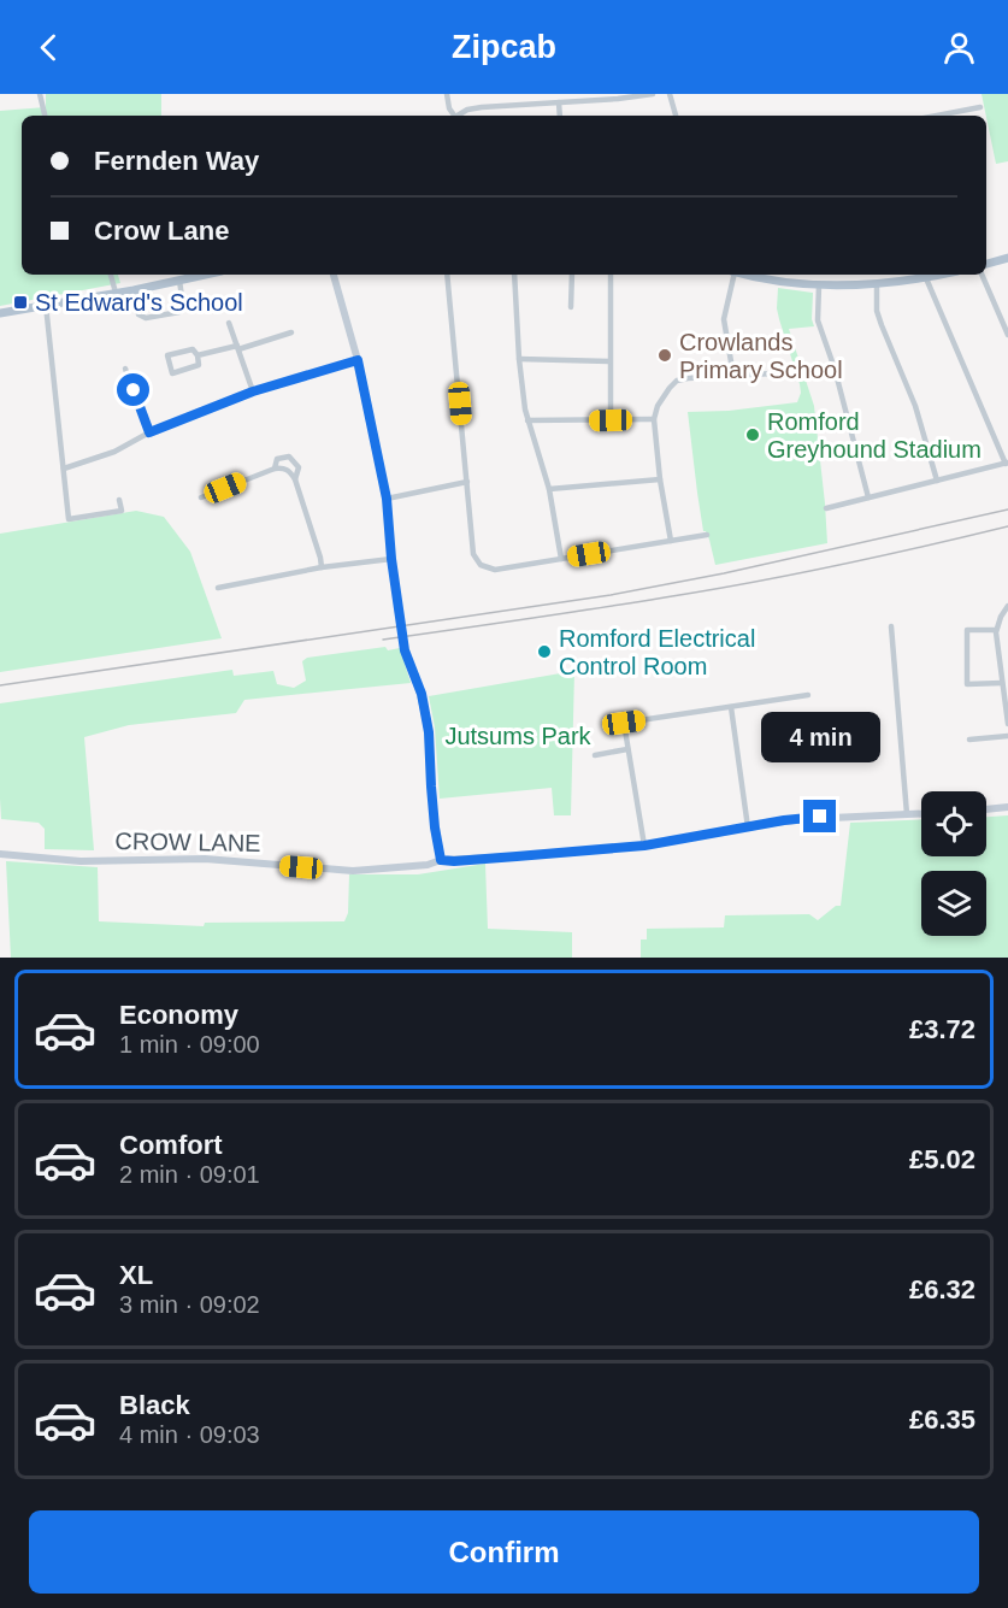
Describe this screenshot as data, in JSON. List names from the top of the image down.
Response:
{
  "streets": {
    "street": ["CROW LANE"]
  },
  "parks": ["Jutsums Park"],
  "places": {
    "transit": ["St Edward's School"],
    "other": ["Crowlands Primary School", "Romford Greyhound Stadium", "Romford Electrical Control Room"]
  },
  "page": {
    "header": "Zipcab",
    "banner": ["Fernden Way", "Crow Lane"],
    "bubble": "4 min",
    "list": [
      {
        "name": "Economy",
        "note": "1 min · 09:00",
        "value": "£3.72"
      },
      {
        "name": "Comfort",
        "note": "2 min · 09:01",
        "value": "£5.02"
      },
      {
        "name": "XL",
        "note": "3 min · 09:02",
        "value": "£6.32"
      },
      {
        "name": "Black",
        "note": "4 min · 09:03",
        "value": "£6.35"
      }
    ],
    "buttons": "Confirm"
  }
}
